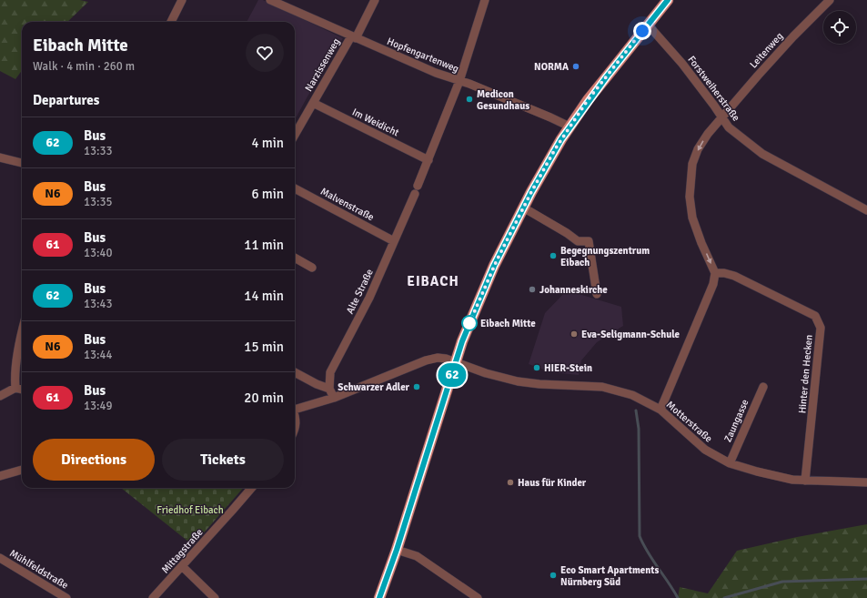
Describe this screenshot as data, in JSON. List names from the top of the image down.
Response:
{
  "streets": {
    "street": [
      "Leitenweg",
      "Hopfengartenweg",
      "Narzissenweg",
      "Forstweiherstraße",
      "Im Weidicht",
      "Malvenstraße",
      "Alte Straße",
      "Hinter den Hecken",
      "Zaungasse",
      "Motterstraße",
      "Mittagstraße",
      "Mühlfeldstraße"
    ]
  },
  "crossings": [
    ["Leitenweg", "Forstweiherstraße"],
    ["Leitenweg", "Hinter den Hecken"],
    ["Hopfengartenweg", "Narzissenweg"],
    ["Narzissenweg", "Im Weidicht"],
    ["Malvenstraße", "Alte Straße"],
    ["Hinter den Hecken", "Motterstraße"],
    ["Zaungasse", "Motterstraße"]
  ],
  "one_way": ["Leitenweg"],
  "districts": ["EIBACH"],
  "parks": ["Friedhof Eibach"],
  "places": [
    "NORMA",
    "Medicon Gesundhaus",
    "Begegnungszentrum Eibach",
    "Johanneskirche",
    "Eibach Mitte",
    "Eva-Seligmann-Schule",
    "HIER-Stein",
    "Schwarzer Adler",
    "Haus für Kinder",
    "Eco Smart Apartments Nürnberg Süd"
  ],
  "lines": ["bus line 62"],
  "page": {
    "on_map": "62",
    "heading": [
      ["Eibach Mitte", "Walk · 4 min · 260 m"],
      "Departures"
    ],
    "list": [
      {
        "mark": "62",
        "name": "Bus",
        "note": "13:33",
        "value": "4 min"
      },
      {
        "mark": "N6",
        "name": "Bus",
        "note": "13:35",
        "value": "6 min"
      },
      {
        "mark": "61",
        "name": "Bus",
        "note": "13:40",
        "value": "11 min"
      },
      {
        "mark": "62",
        "name": "Bus",
        "note": "13:43",
        "value": "14 min"
      },
      {
        "mark": "N6",
        "name": "Bus",
        "note": "13:44",
        "value": "15 min"
      },
      {
        "mark": "61",
        "name": "Bus",
        "note": "13:49",
        "value": "20 min"
      }
    ],
    "buttons": ["Directions", "Tickets"]
  }
}
